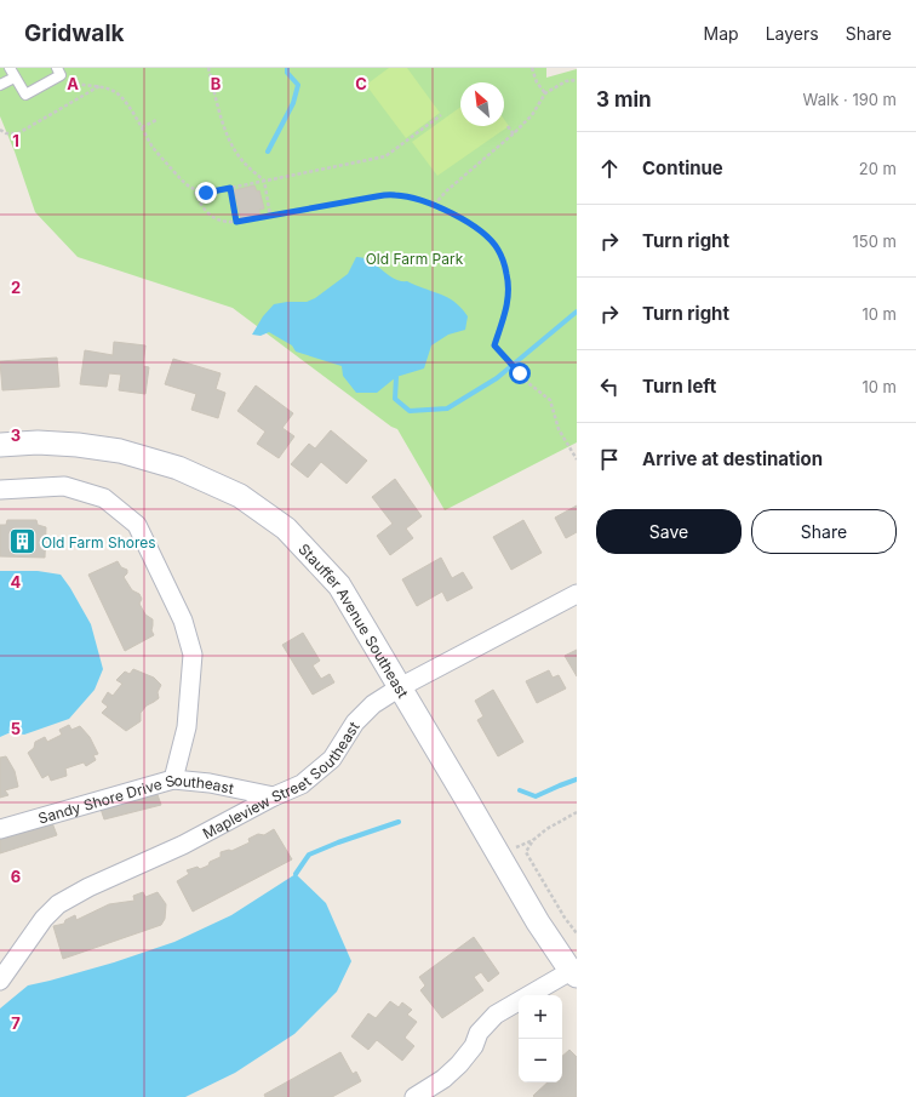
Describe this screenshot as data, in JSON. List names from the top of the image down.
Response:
{
  "streets": {
    "street": ["Stauffer Avenue Southeast", "Mapleview Street Southeast", "Sandy Shore Drive Southeast"]
  },
  "crossings": [
    ["Stauffer Avenue Southeast", "Mapleview Street Southeast"],
    ["Mapleview Street Southeast", "Sandy Shore Drive Southeast"]
  ],
  "parks": ["Old Farm Park"],
  "places": {
    "building": ["Old Farm Shores"]
  },
  "north": "top left",
  "page": {
    "header": "Gridwalk",
    "nav": ["Map", "Layers", "Share"],
    "heading": ["3 min", "Walk · 190 m"],
    "list": [
      ["Continue", "20 m"],
      ["Turn right", "150 m"],
      ["Turn right", "10 m"],
      ["Turn left", "10 m"],
      "Arrive at destination"
    ],
    "buttons": ["Save", "Share"],
    "map_buttons": ["+", "−"]
  },
  "grid": {
    "columns": ["A", "B", "C"],
    "rows": [
      "1",
      "2",
      "3",
      "4",
      "5",
      "6",
      "7"
    ]
  }
}
